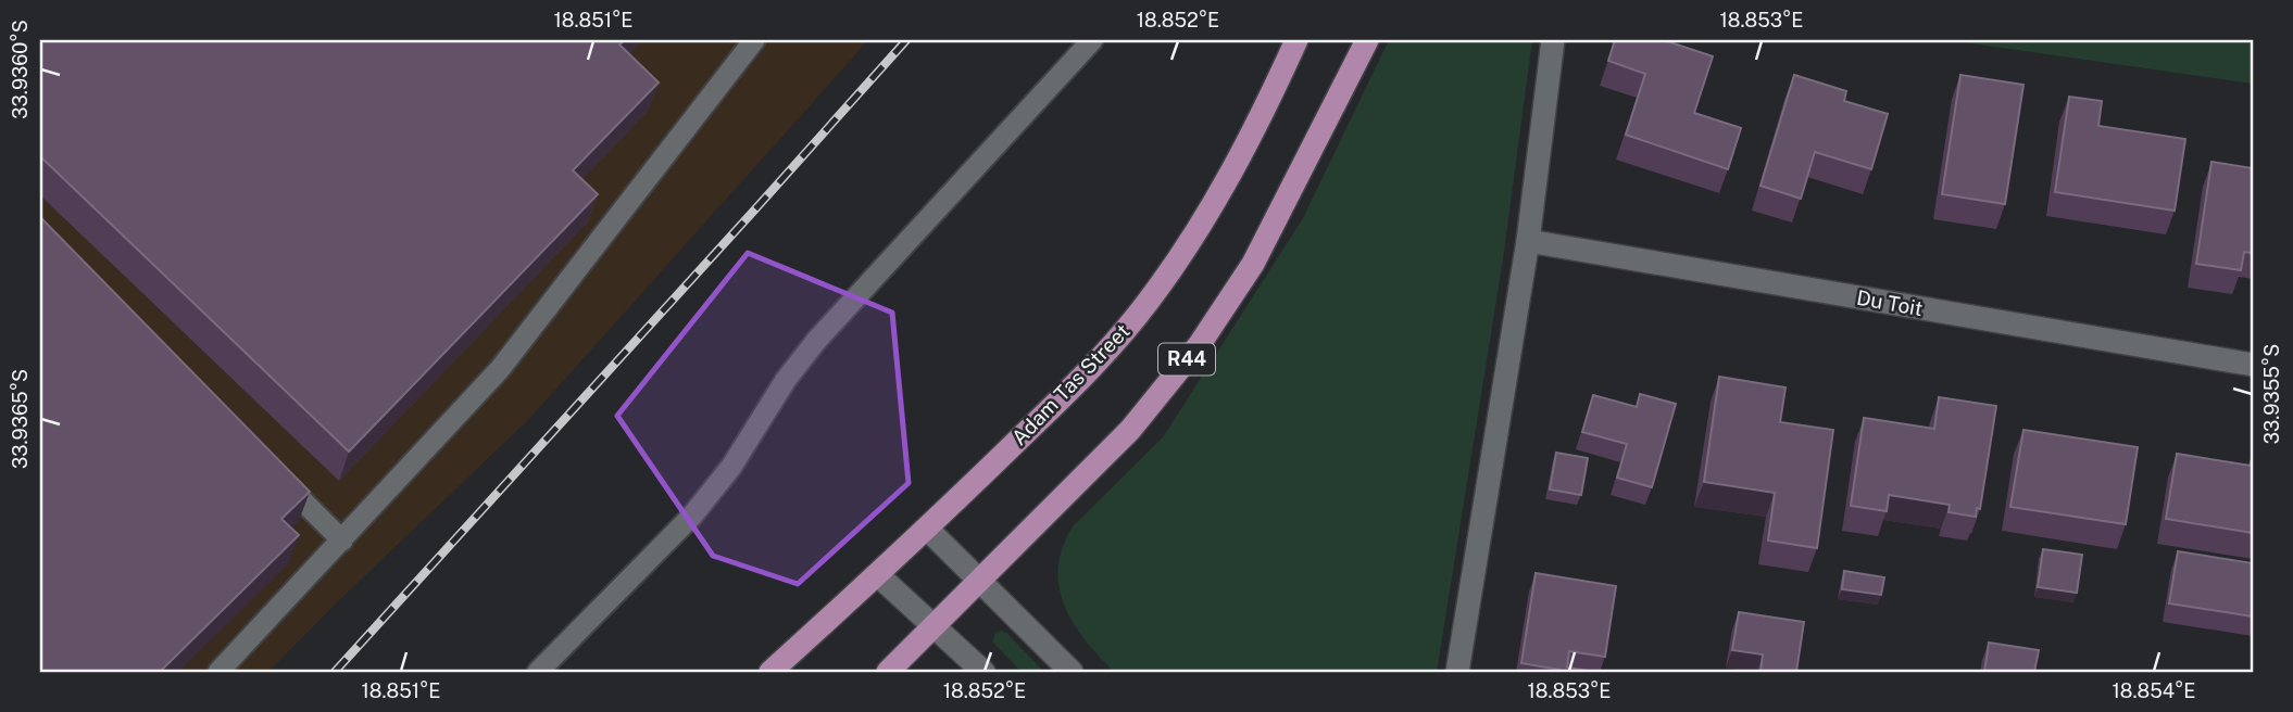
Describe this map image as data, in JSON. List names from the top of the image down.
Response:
{
  "streets": {
    "main road": ["R44", "Adam Tas Street"],
    "street": ["Du Toit"]
  },
  "coordinates": [
    "18.851°E",
    "18.852°E",
    "18.853°E",
    "33.9360°S",
    "33.9355°S",
    "33.9365°S",
    "18.854°E"
  ]
}
